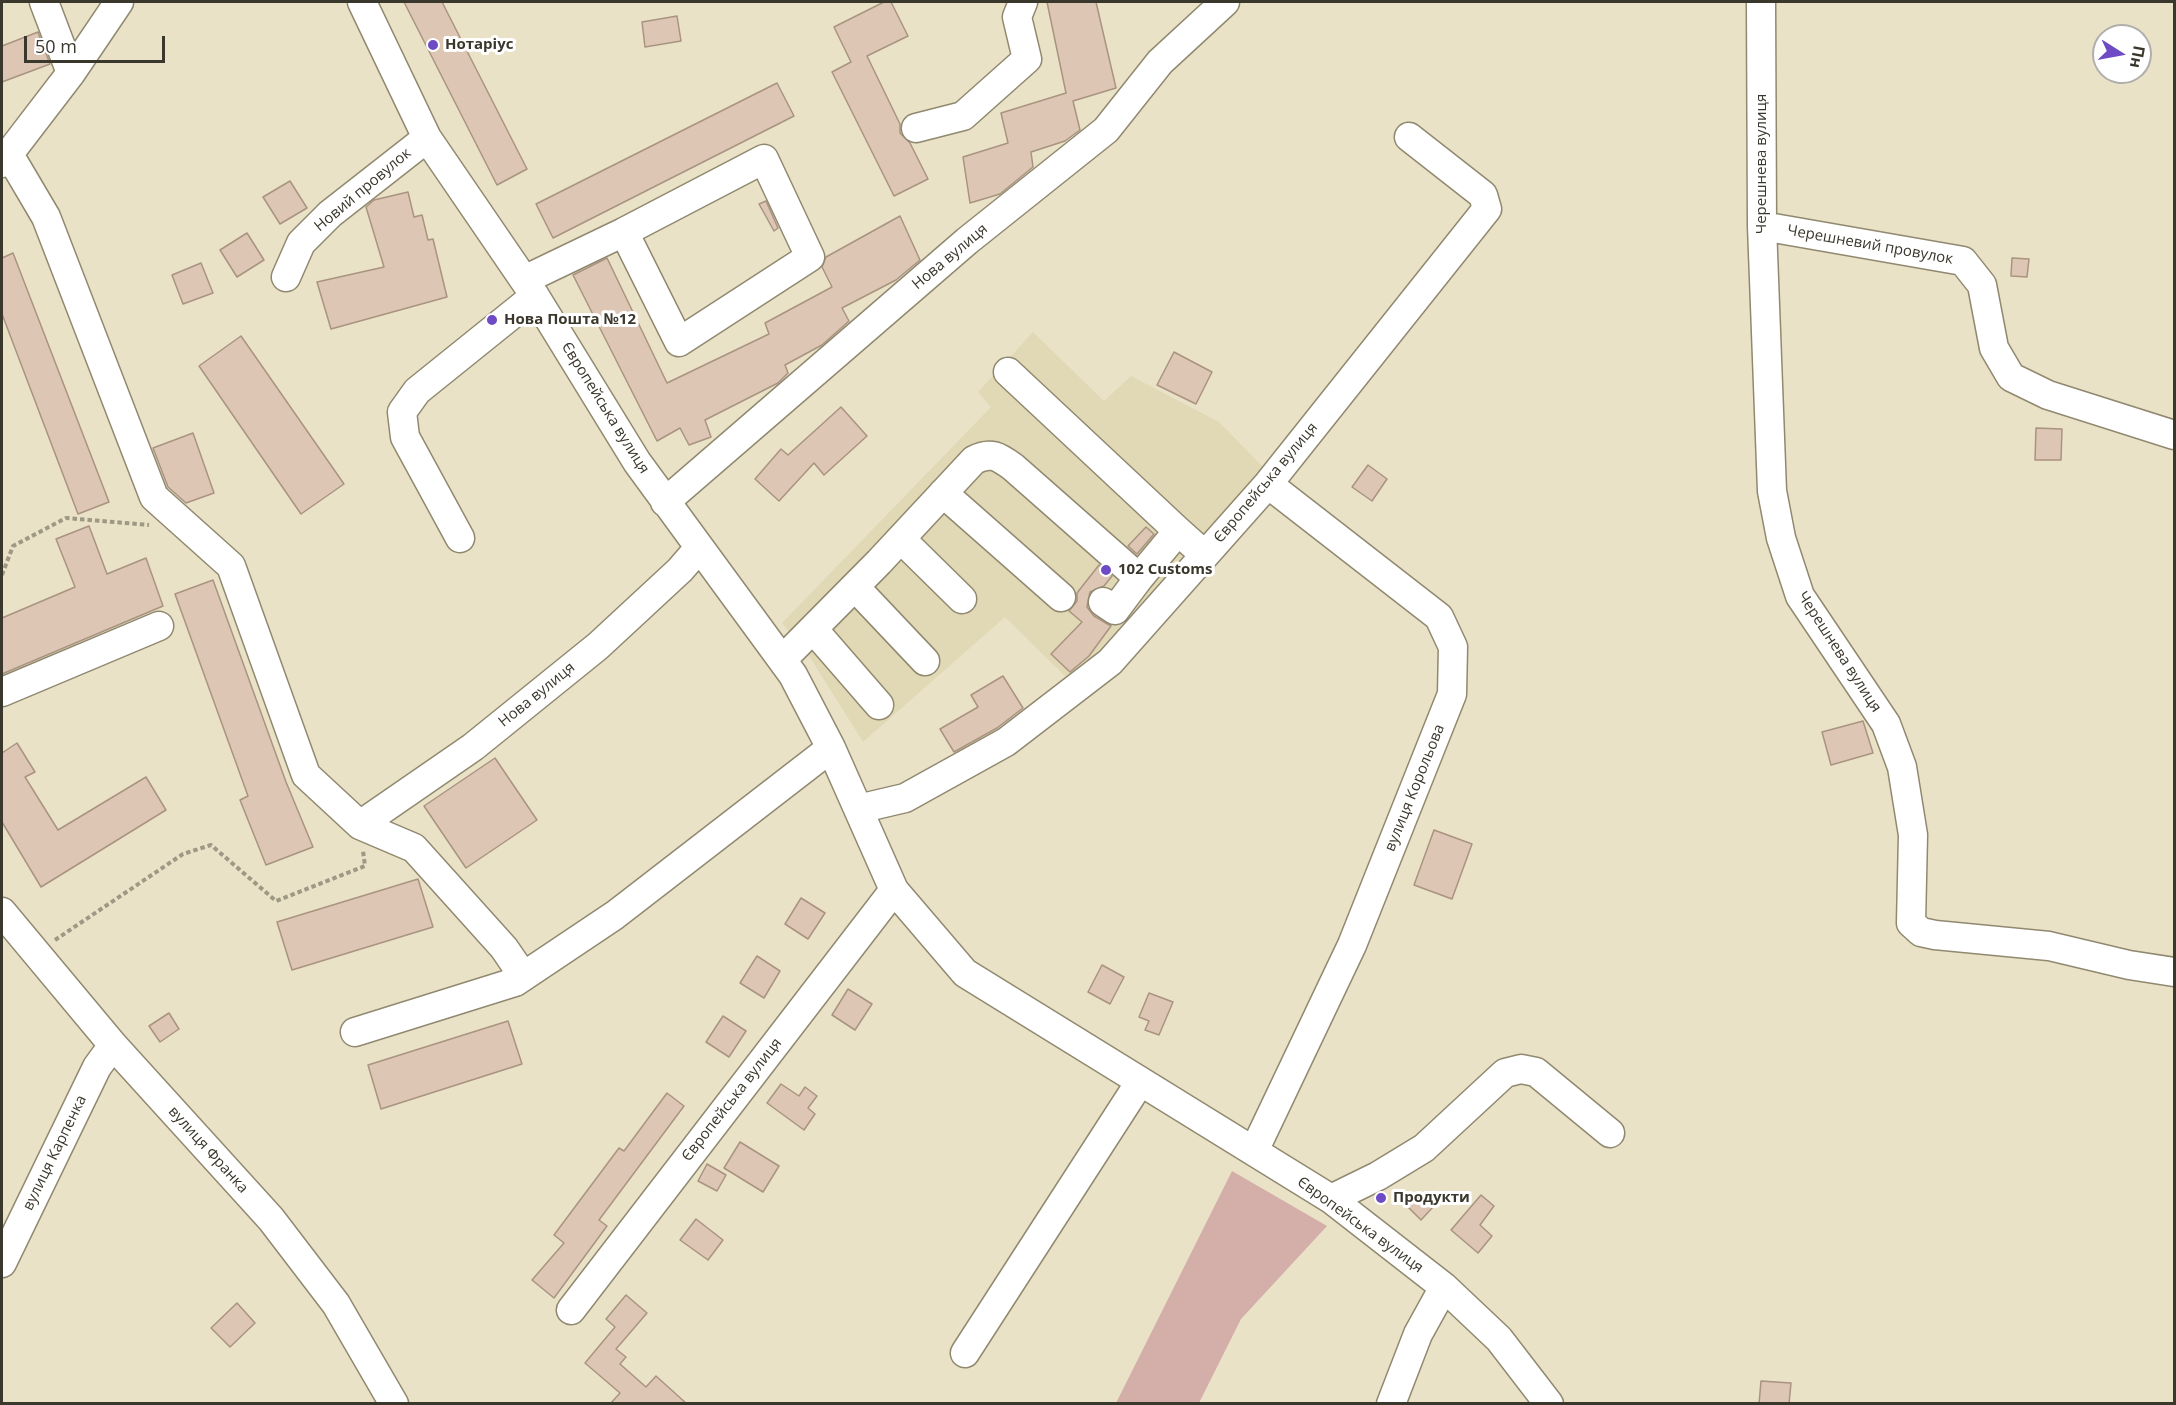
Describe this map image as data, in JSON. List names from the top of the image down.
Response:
{
  "streets": {
    "street": [
      "Черешнева вулиця",
      "Новий провулок",
      "Черешневий провулок",
      "Нова вулиця",
      "Європейська вулиця",
      "вулиця Корольова",
      "вулиця Франка",
      "вулиця Карпенка"
    ]
  },
  "crossings": [
    ["Черешнева вулиця", "Черешневий провулок"],
    ["Новий провулок", "Європейська вулиця"],
    ["Нова вулиця", "Європейська вулиця"],
    ["Європейська вулиця", "вулиця Корольова"],
    ["вулиця Франка", "вулиця Карпенка"]
  ],
  "places": [
    "Нотаріус",
    "Нова Пошта №12",
    "102 Customs",
    "Продукти"
  ],
  "scale_bar": "50 m",
  "north": "right"
}
